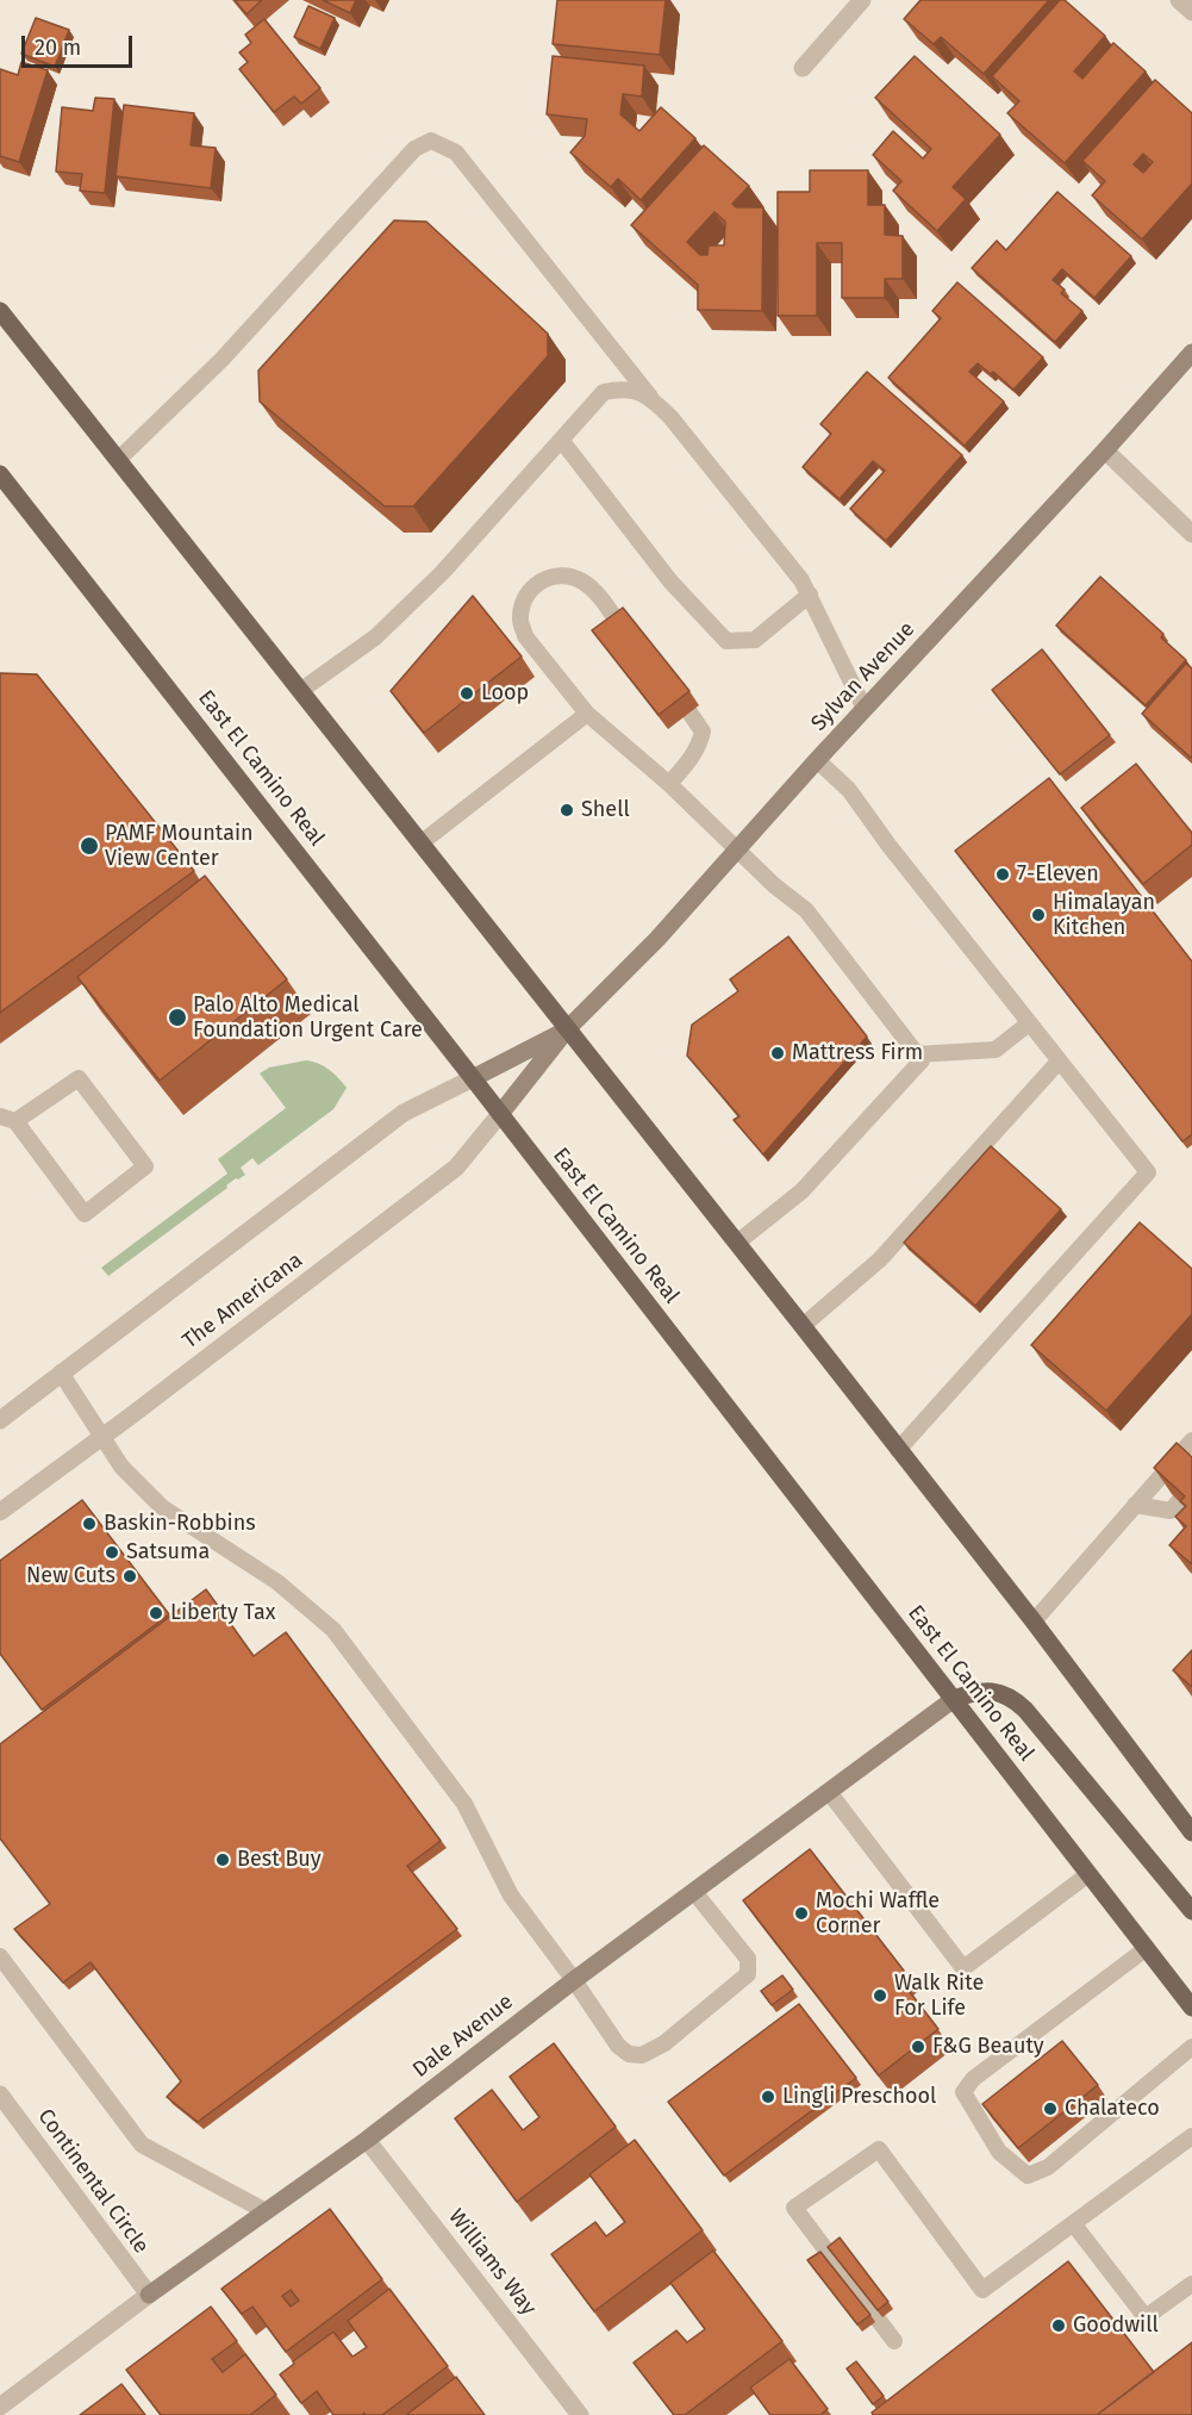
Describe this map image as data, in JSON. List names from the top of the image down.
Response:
{
  "streets": {
    "main road": ["East El Camino Real"],
    "street": [
      "Sylvan Avenue",
      "The Americana",
      "Dale Avenue",
      "Continental Circle",
      "Williams Way"
    ]
  },
  "crossings": [
    ["Sylvan Avenue", "East El Camino Real"],
    ["Sylvan Avenue", "The Americana"],
    ["East El Camino Real", "The Americana"],
    ["East El Camino Real", "Dale Avenue"],
    ["Dale Avenue", "Continental Circle"],
    ["Dale Avenue", "Williams Way"]
  ],
  "places": [
    "Loop",
    "Shell",
    "PAMF Mountain View Center",
    "7-Eleven",
    "Himalayan Kitchen",
    "Palo Alto Medical Foundation Urgent Care",
    "Mattress Firm",
    "Baskin-Robbins",
    "Satsuma",
    "New Cuts",
    "Liberty Tax",
    "Best Buy",
    "Mochi Waffle Corner",
    "Walk Rite For Life",
    "F&G Beauty",
    "Lingli Preschool",
    "Chalateco",
    "Goodwill"
  ],
  "scale_bar": "20 m"
}
